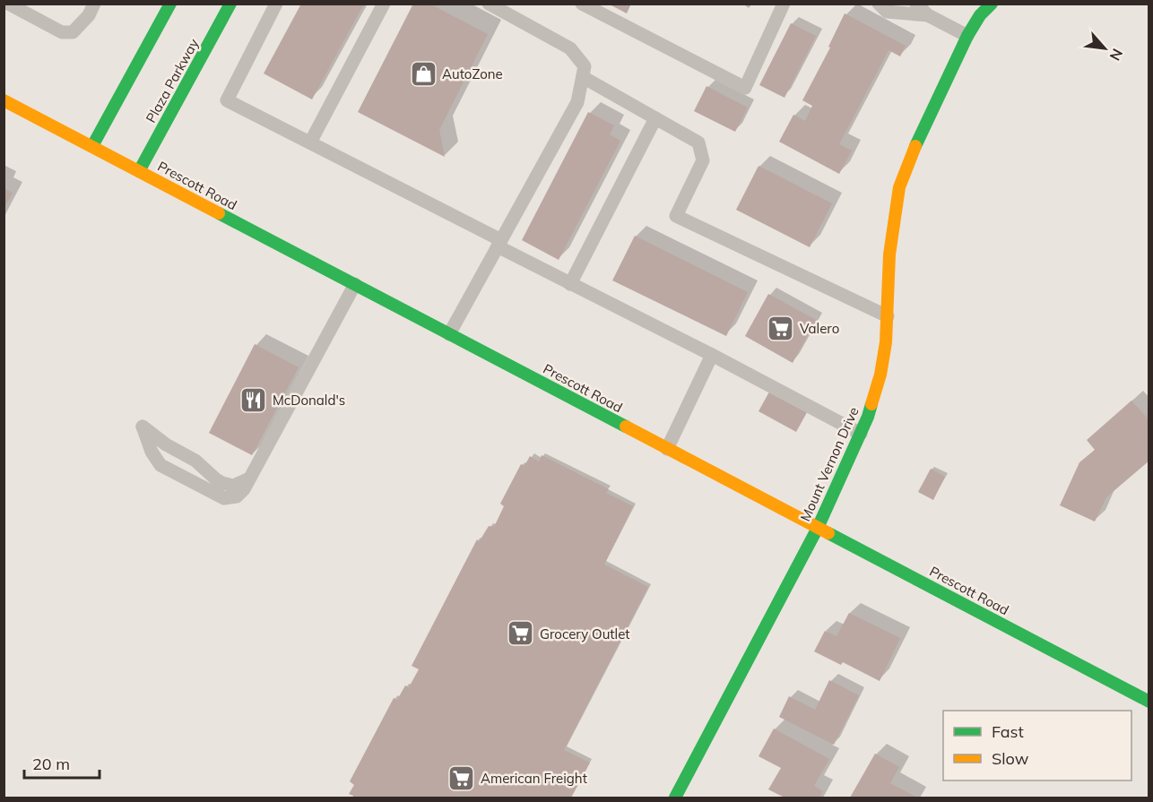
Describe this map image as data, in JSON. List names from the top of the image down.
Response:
{
  "streets": {
    "main road": ["Plaza Parkway", "Prescott Road", "Mount Vernon Drive"]
  },
  "crossings": [
    ["Plaza Parkway", "Prescott Road"],
    ["Prescott Road", "Mount Vernon Drive"]
  ],
  "places": {
    "shop": ["AutoZone"],
    "supermarket": ["Valero", "Grocery Outlet", "American Freight"],
    "restaurant": ["McDonald's"]
  },
  "legend": ["Fast", "Slow"],
  "scale_bar": "20 m",
  "north": "bottom right"
}
